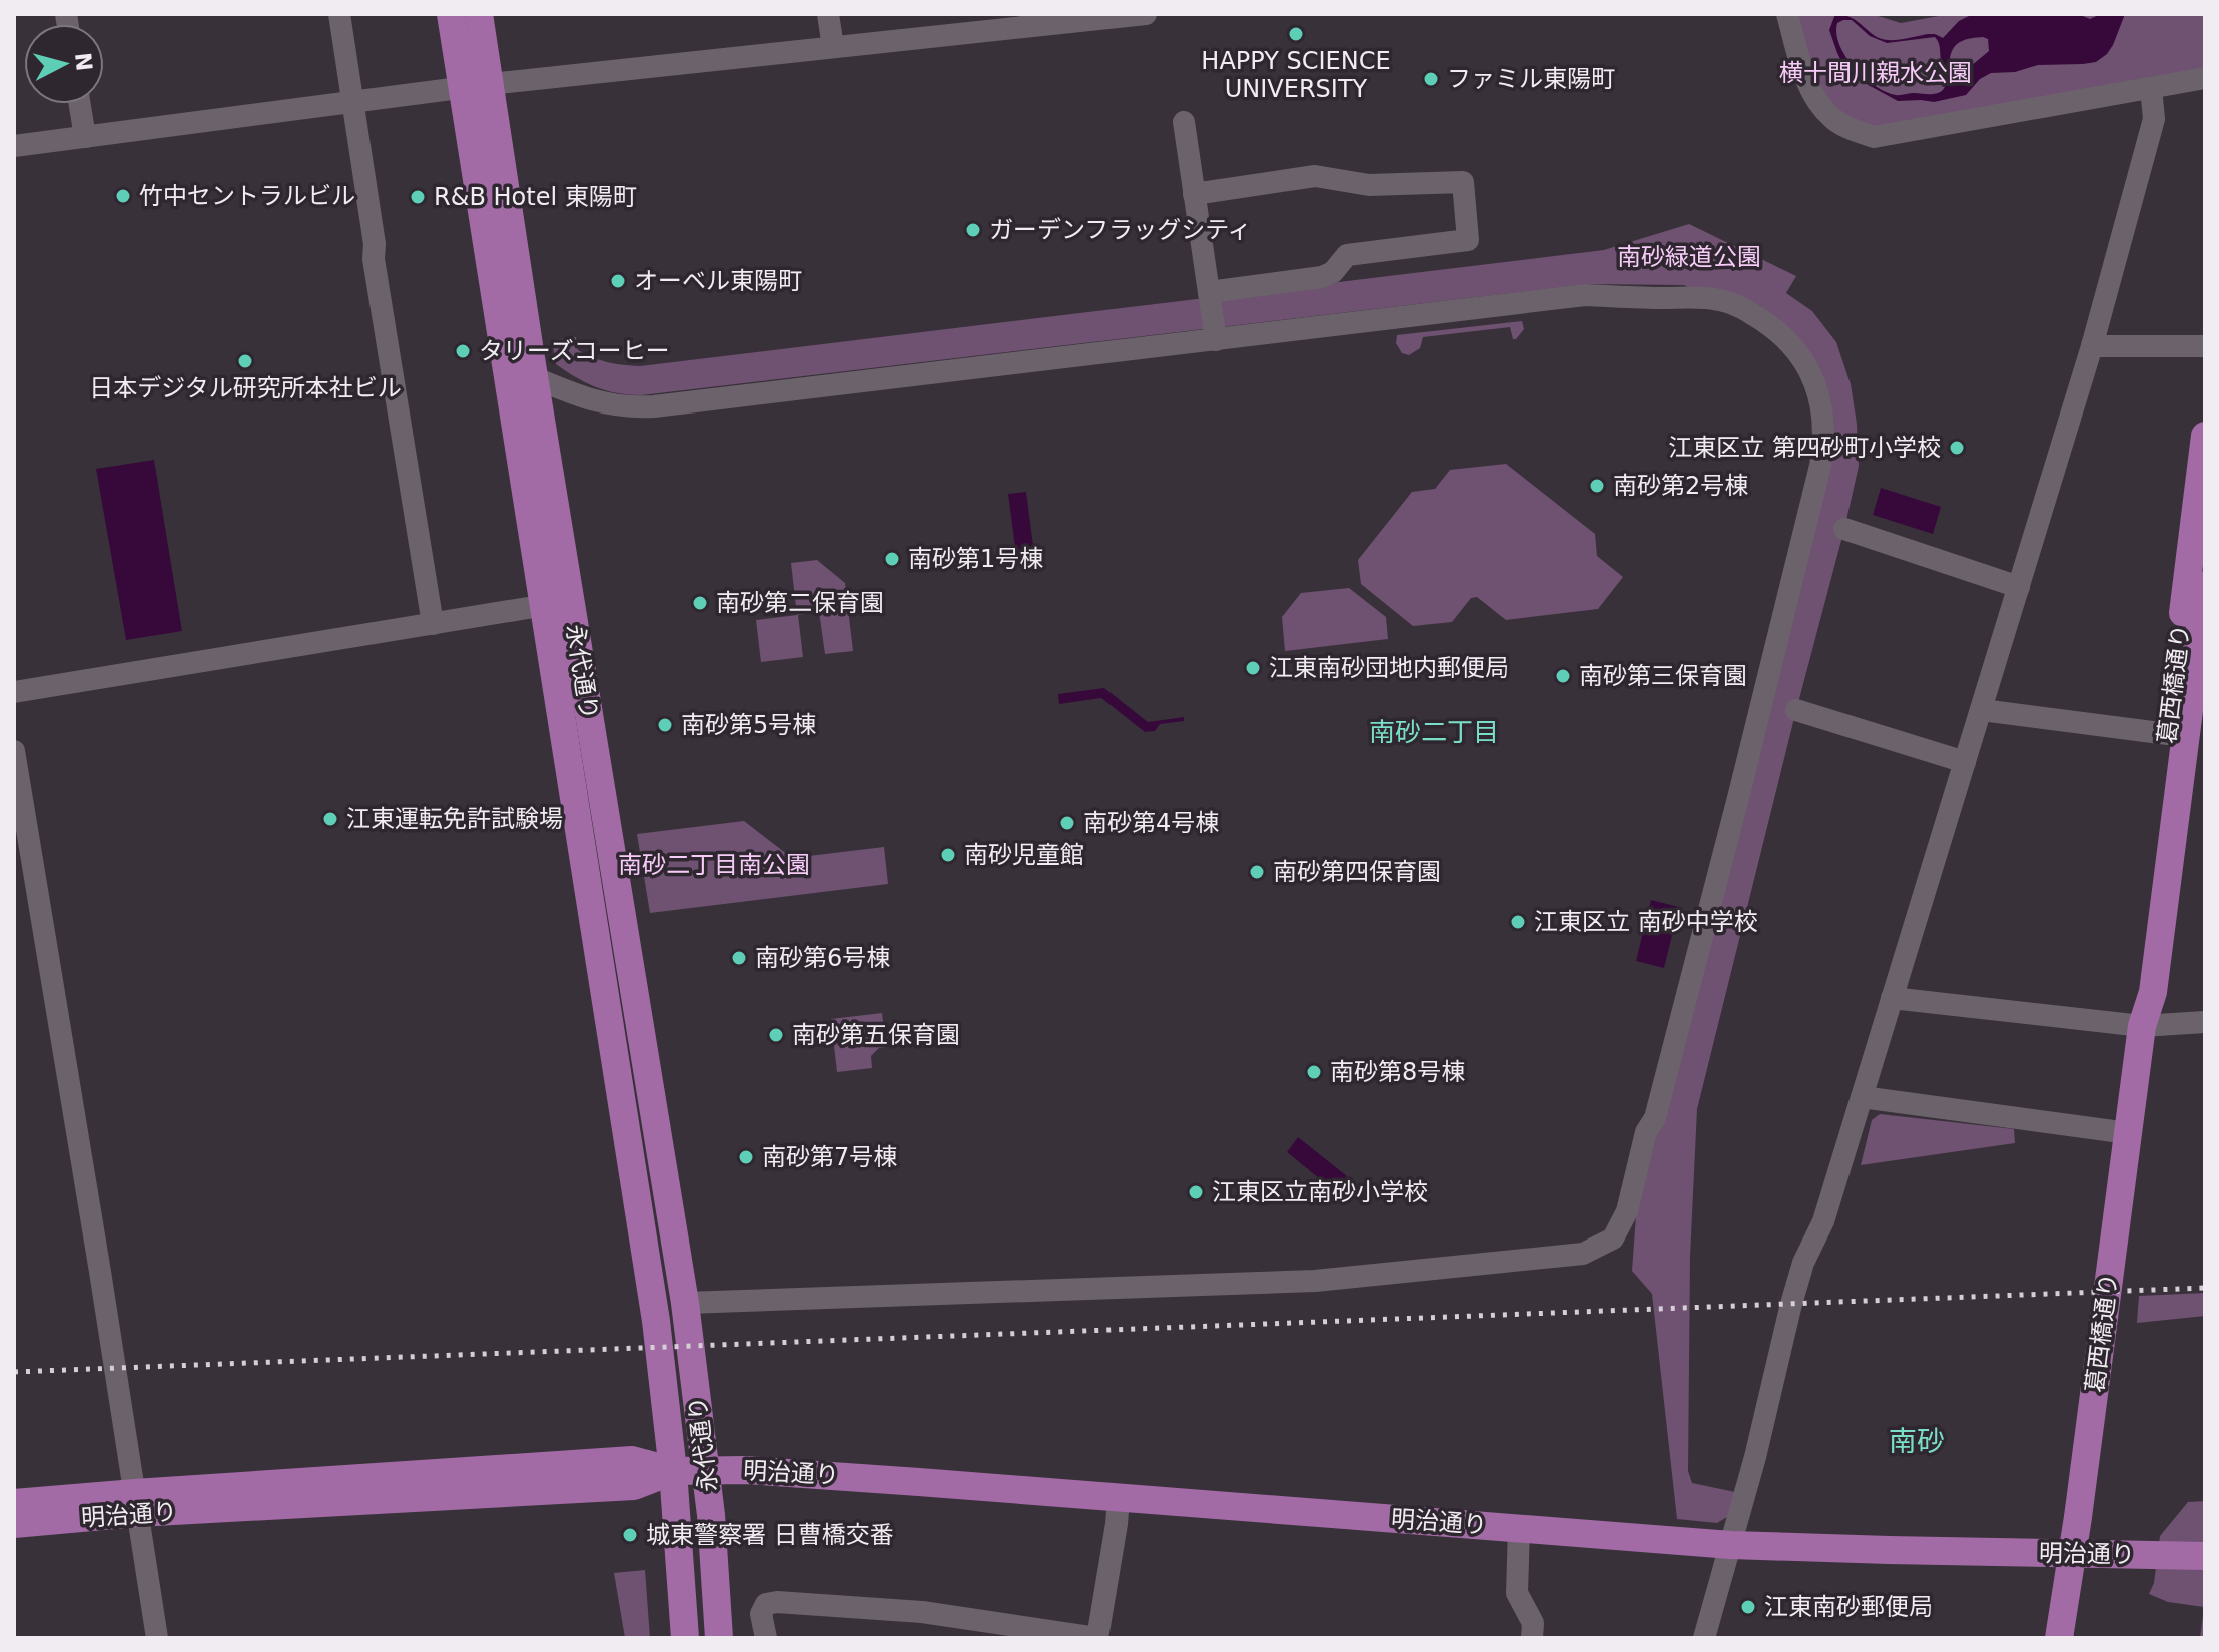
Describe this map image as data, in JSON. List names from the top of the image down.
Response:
{
  "streets": {
    "main road": ["永代通り", "葛西橋通り", "明治通り"]
  },
  "crossings": [
    ["永代通り", "明治通り"],
    ["葛西橋通り", "明治通り"]
  ],
  "districts": ["南砂二丁目", "南砂"],
  "parks": ["横十間川親水公園", "南砂緑道公園", "南砂二丁目南公園"],
  "places": [
    "HAPPY SCIENCE UNIVERSITY",
    "ファミル東陽町",
    "竹中セントラルビル",
    "R&B Hotel 東陽町",
    "ガーデンフラッグシティ",
    "オーベル東陽町",
    "タリーズコーヒー",
    "日本デジタル研究所本社ビル",
    "江東区立 第四砂町小学校",
    "南砂第2号棟",
    "南砂第1号棟",
    "南砂第二保育園",
    "江東南砂団地内郵便局",
    "南砂第三保育園",
    "南砂第5号棟",
    "江東運転免許試験場",
    "南砂第4号棟",
    "南砂児童館",
    "南砂第四保育園",
    "江東区立 南砂中学校",
    "南砂第6号棟",
    "南砂第五保育園",
    "南砂第8号棟",
    "南砂第7号棟",
    "江東区立南砂小学校",
    "城東警察署 日曹橋交番",
    "江東南砂郵便局"
  ],
  "north": "right"
}
